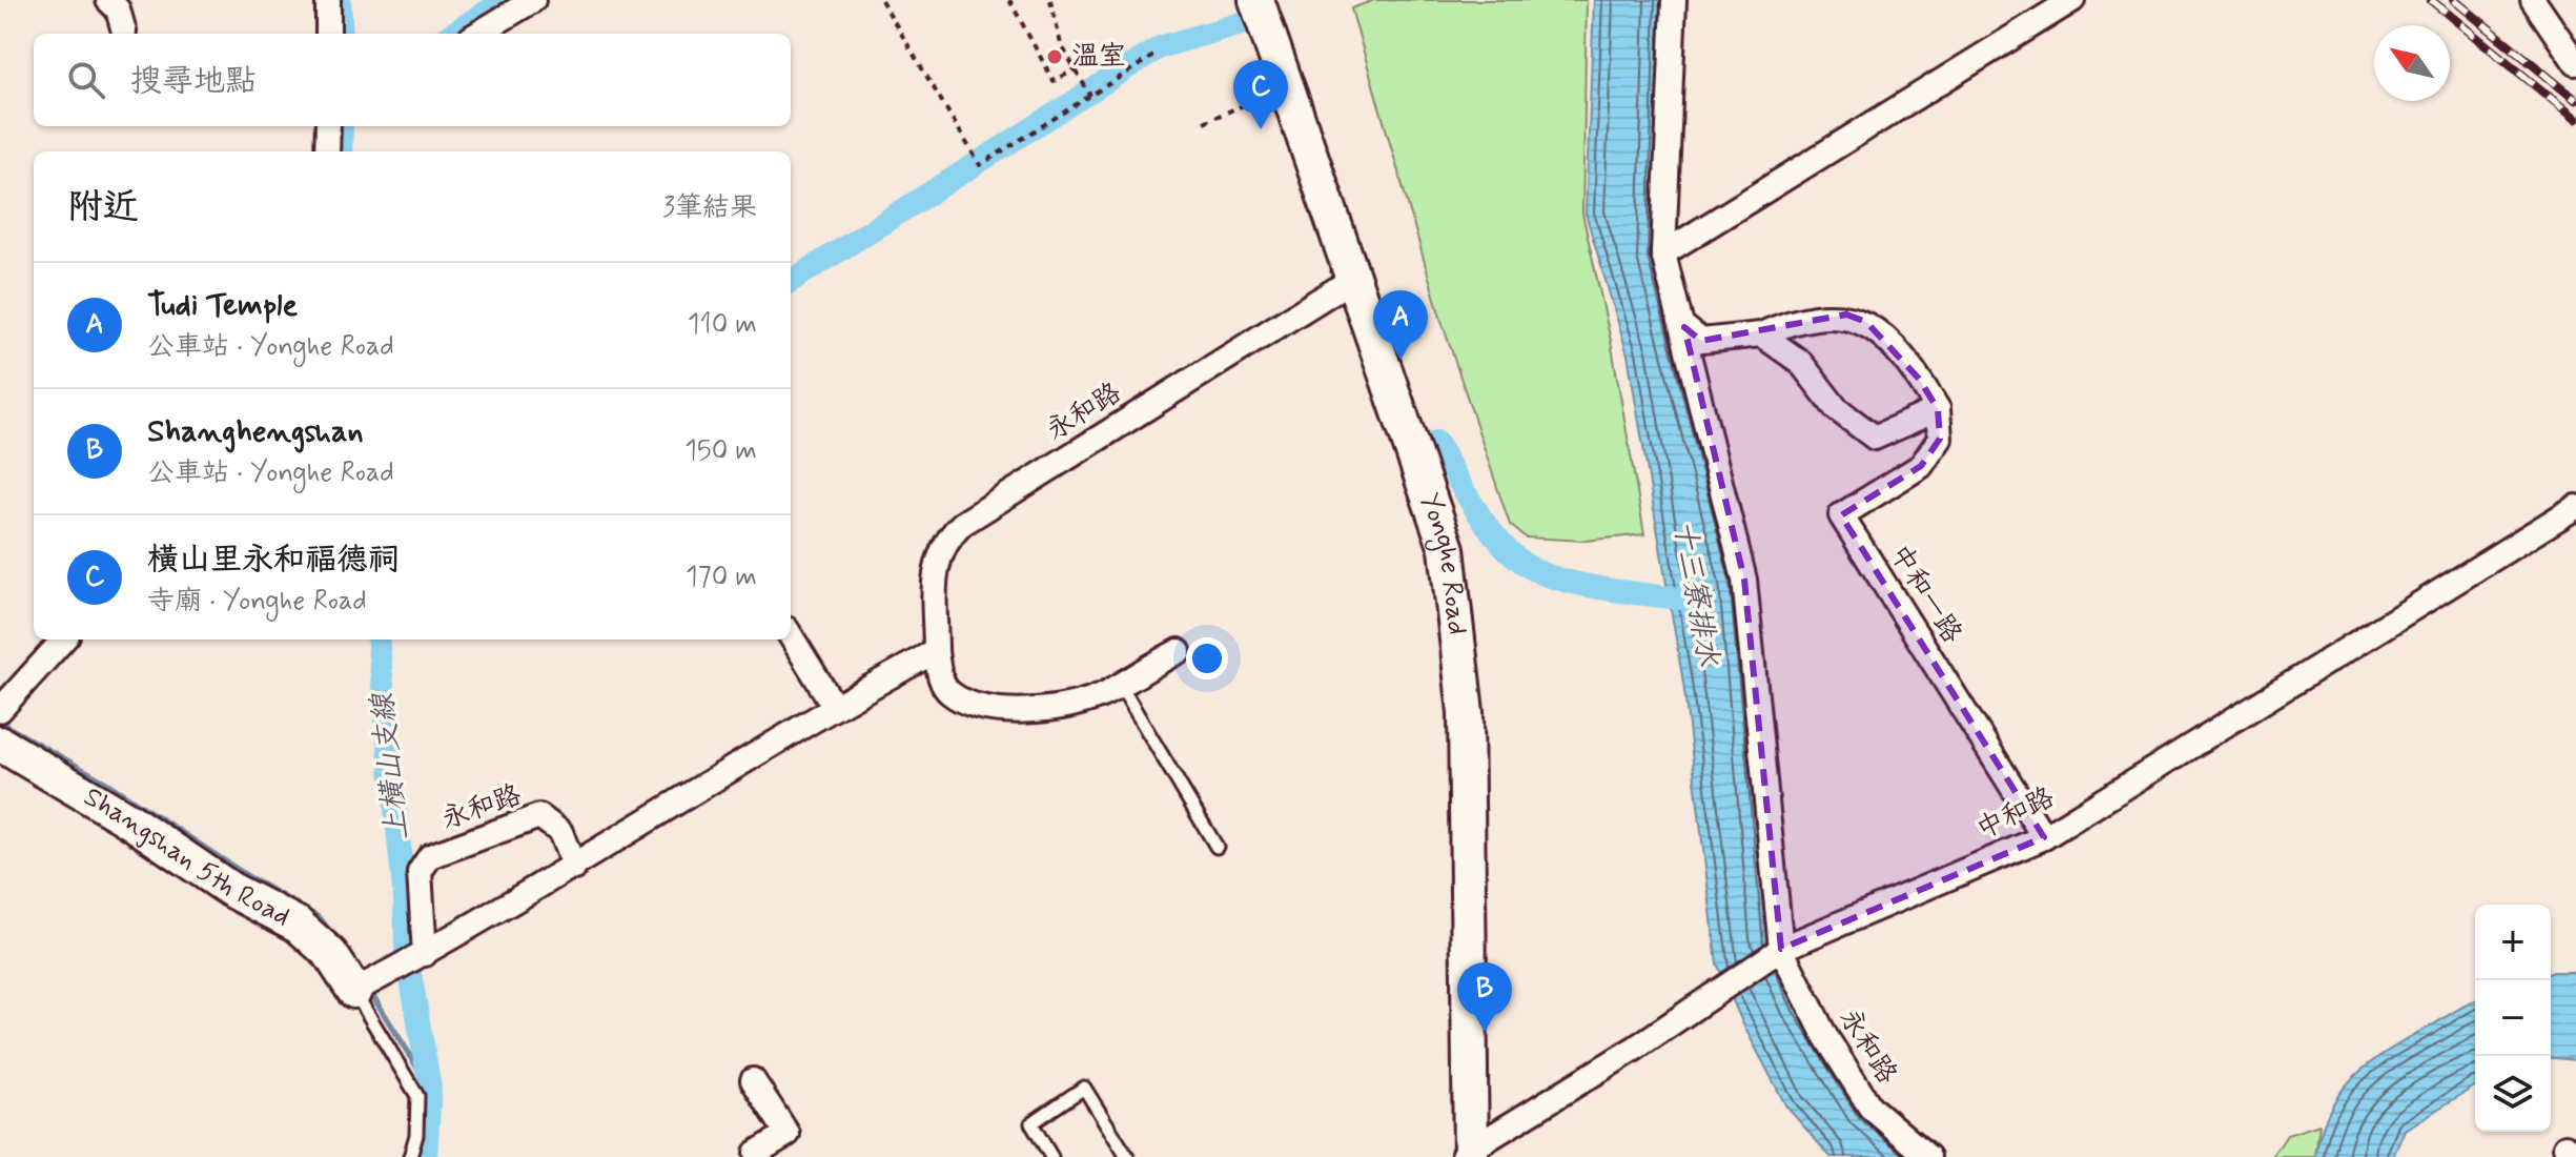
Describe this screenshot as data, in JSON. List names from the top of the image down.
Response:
{
  "streets": {
    "main road": ["Yonghe Road", "Shangshan 5th Road"],
    "street": ["永和路", "中和一路", "中和路"]
  },
  "crossings": [
    ["永和路", "Yonghe Road"],
    ["永和路", "中和路"],
    ["Yonghe Road", "中和路"],
    ["中和一路", "中和路"]
  ],
  "water": ["十三寮排水", "上橫山支線"],
  "places": ["溫室"],
  "north": "top left",
  "page": {
    "search": "搜尋地點",
    "pins": ["C", "A", "B"],
    "heading": ["附近", "3筆結果"],
    "list": [
      {
        "mark": "A",
        "name": "Tudi Temple",
        "note": "公車站 · Yonghe Road",
        "value": "110 m"
      },
      {
        "mark": "B",
        "name": "Shanghengshan",
        "note": "公車站 · Yonghe Road",
        "value": "150 m"
      },
      {
        "mark": "C",
        "name": "橫山里永和福德祠",
        "note": "寺廟 · Yonghe Road",
        "value": "170 m"
      }
    ],
    "map_buttons": ["+", "−"]
  }
}
